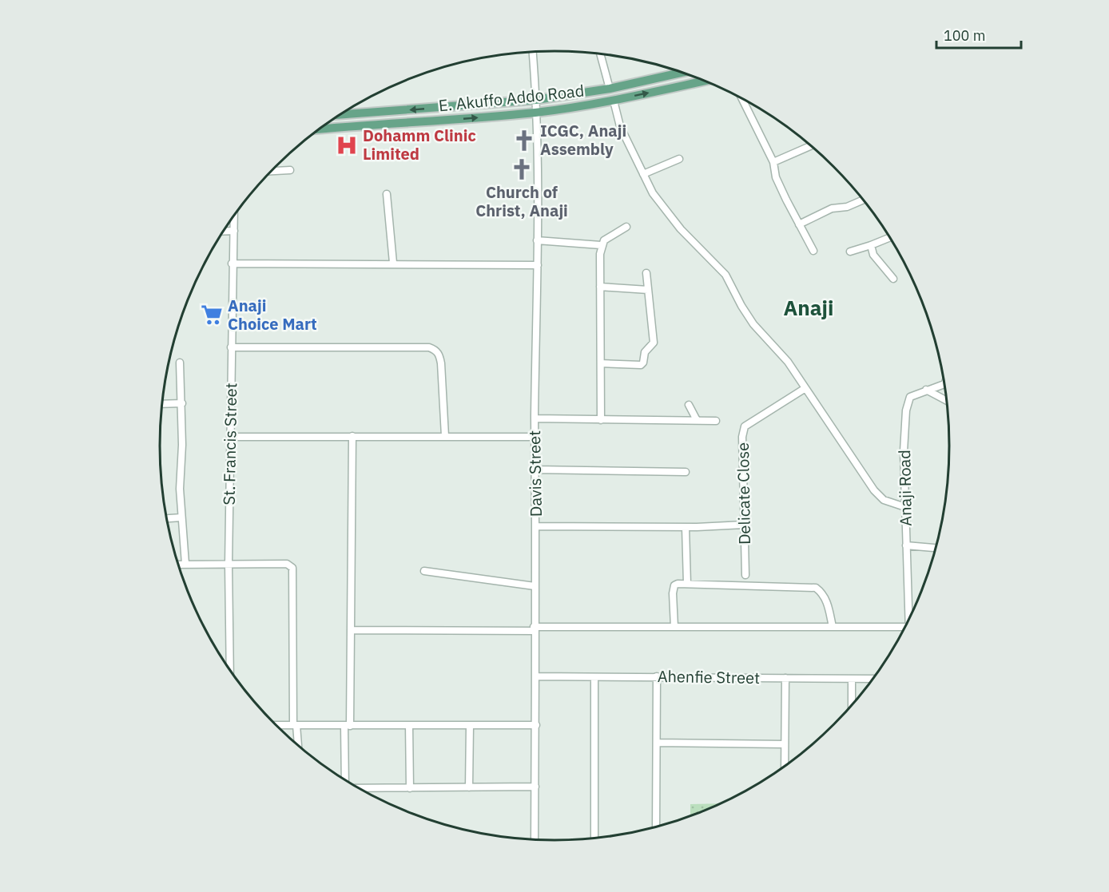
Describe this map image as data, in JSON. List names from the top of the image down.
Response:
{
  "streets": {
    "main road": ["E. Akuffo Addo Road"],
    "street": [
      "St. Francis Street",
      "Davis Street",
      "Anaji Road",
      "Delicate Close",
      "Ahenfie Street"
    ]
  },
  "crossings": [
    ["E. Akuffo Addo Road", "Davis Street"],
    ["Davis Street", "Ahenfie Street"]
  ],
  "districts": ["Anaji"],
  "places": {
    "church": ["ICGC, Anaji Assembly", "Church of Christ, Anaji"],
    "hospital": ["Dohamm Clinic Limited"],
    "supermarket": ["Anaji Choice Mart"]
  },
  "scale_bar": "100 m"
}
